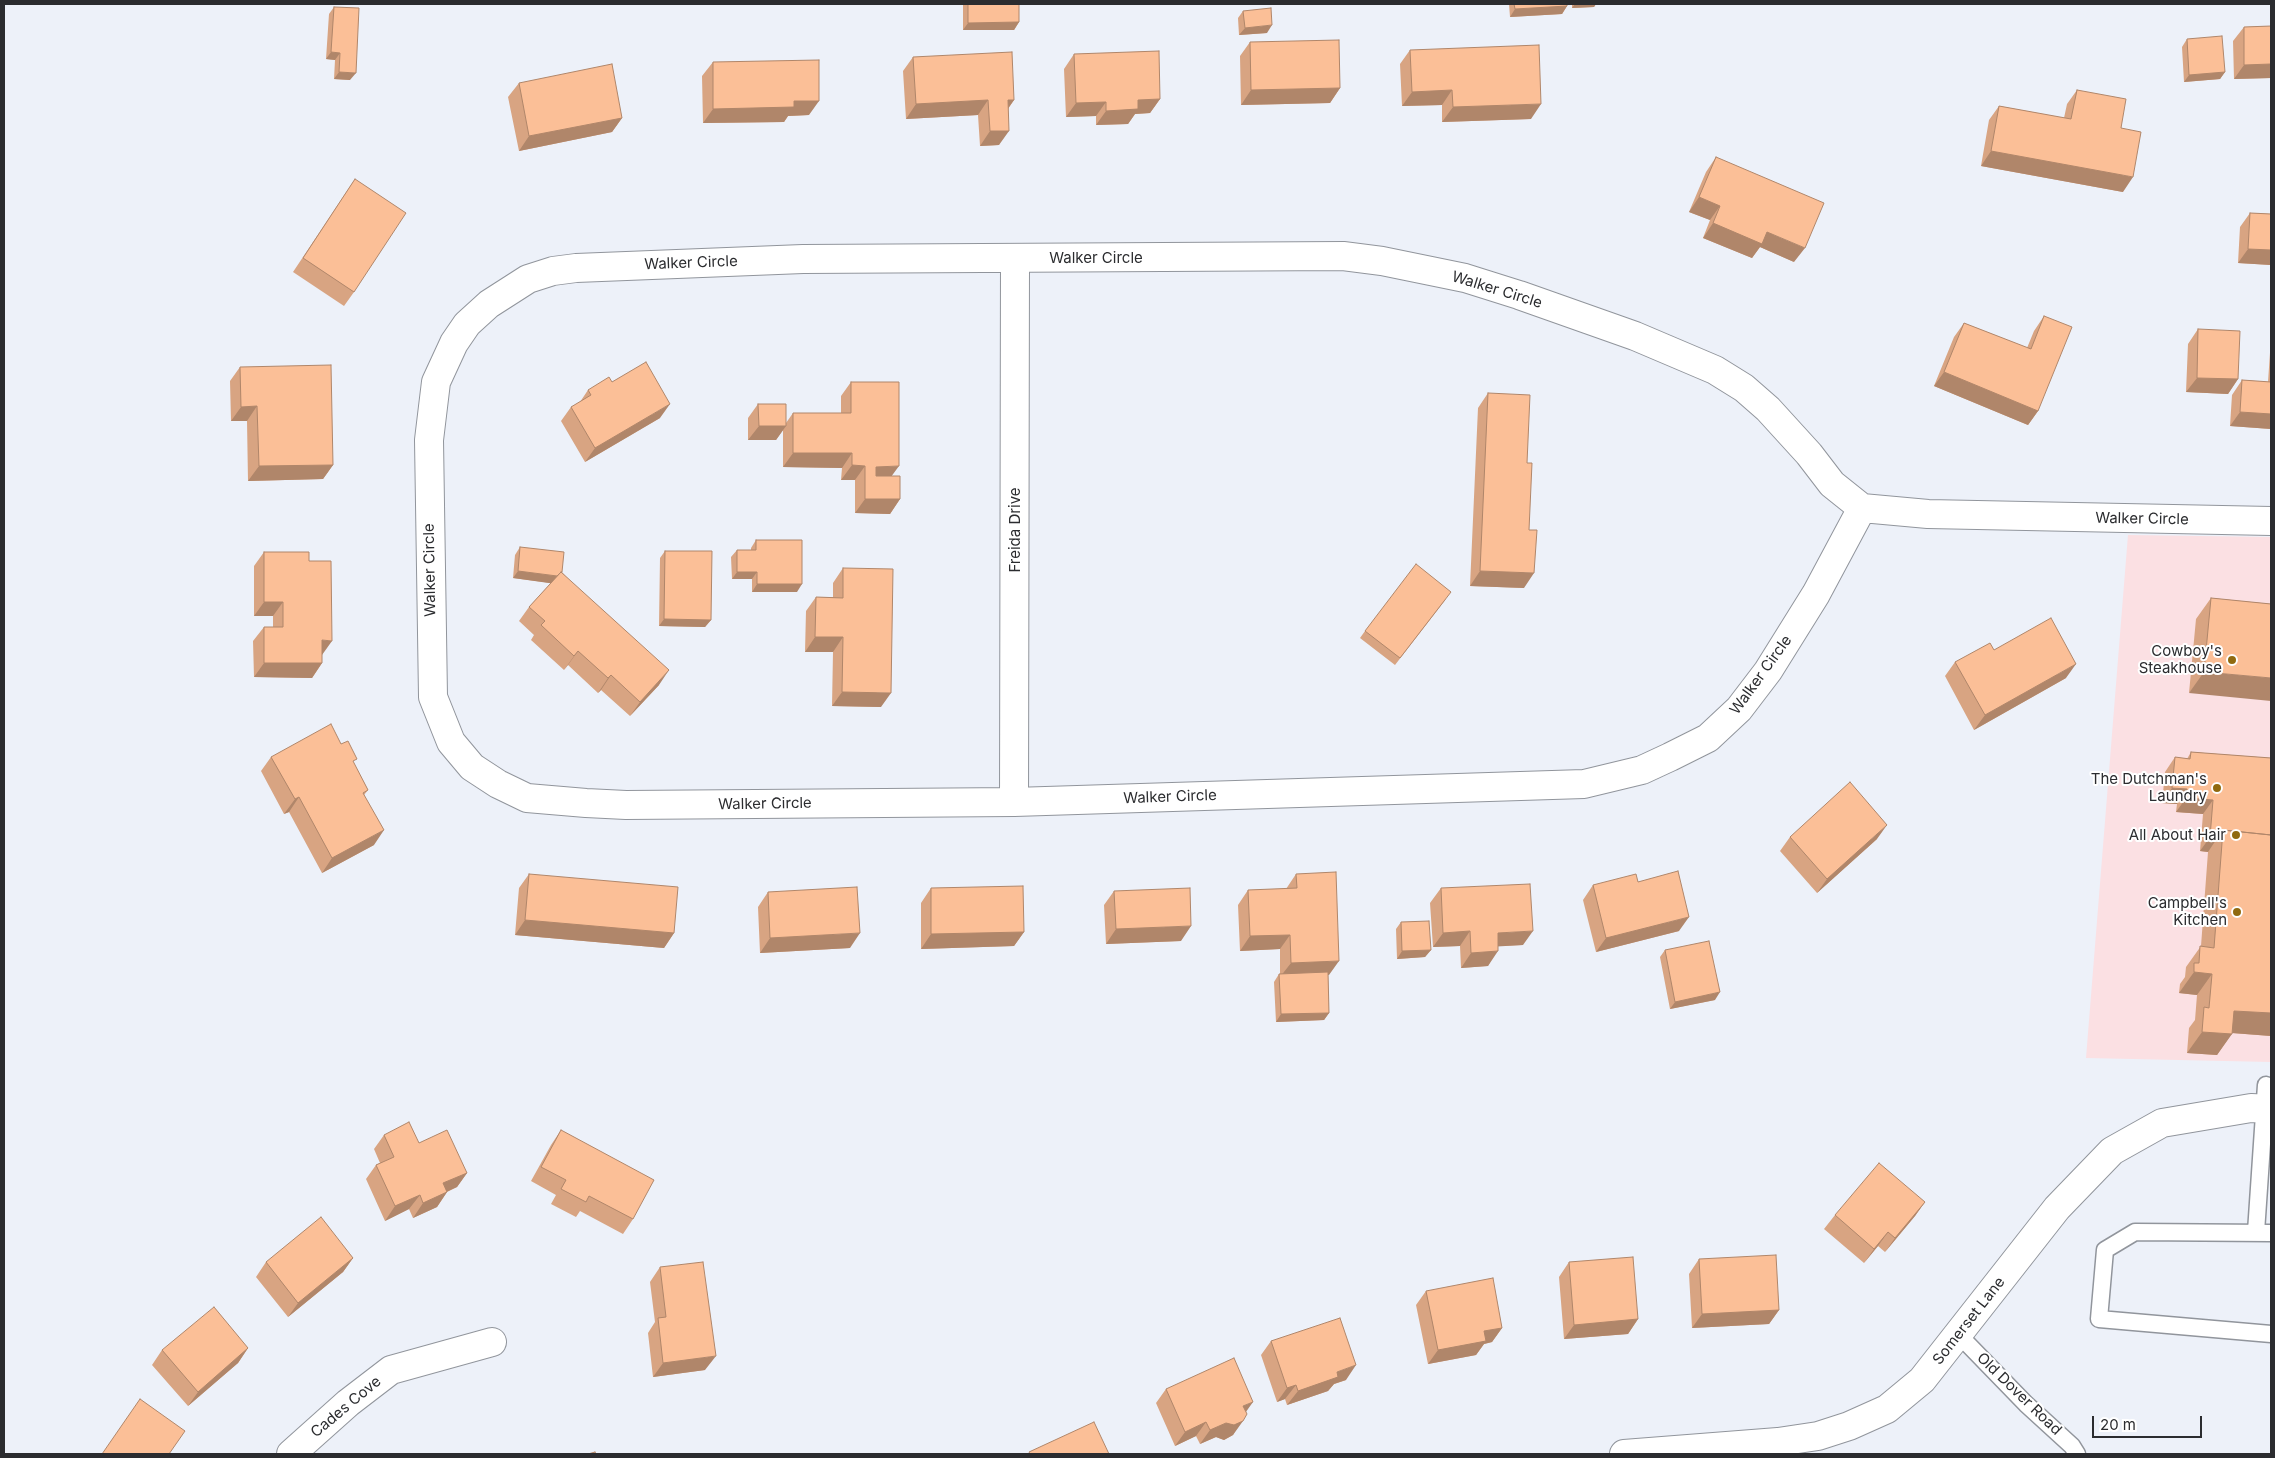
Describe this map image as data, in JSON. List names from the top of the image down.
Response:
{
  "streets": {
    "street": [
      "Walker Circle",
      "Freida Drive",
      "Somerset Lane",
      "Cades Cove"
    ],
    "lane": ["Old Dover Road"]
  },
  "crossings": [
    ["Walker Circle", "Freida Drive"],
    ["Somerset Lane", "Old Dover Road"]
  ],
  "places": [
    "Cowboy's Steakhouse",
    "The Dutchman's Laundry",
    "All About Hair",
    "Campbell's Kitchen"
  ],
  "scale_bar": "20 m"
}
